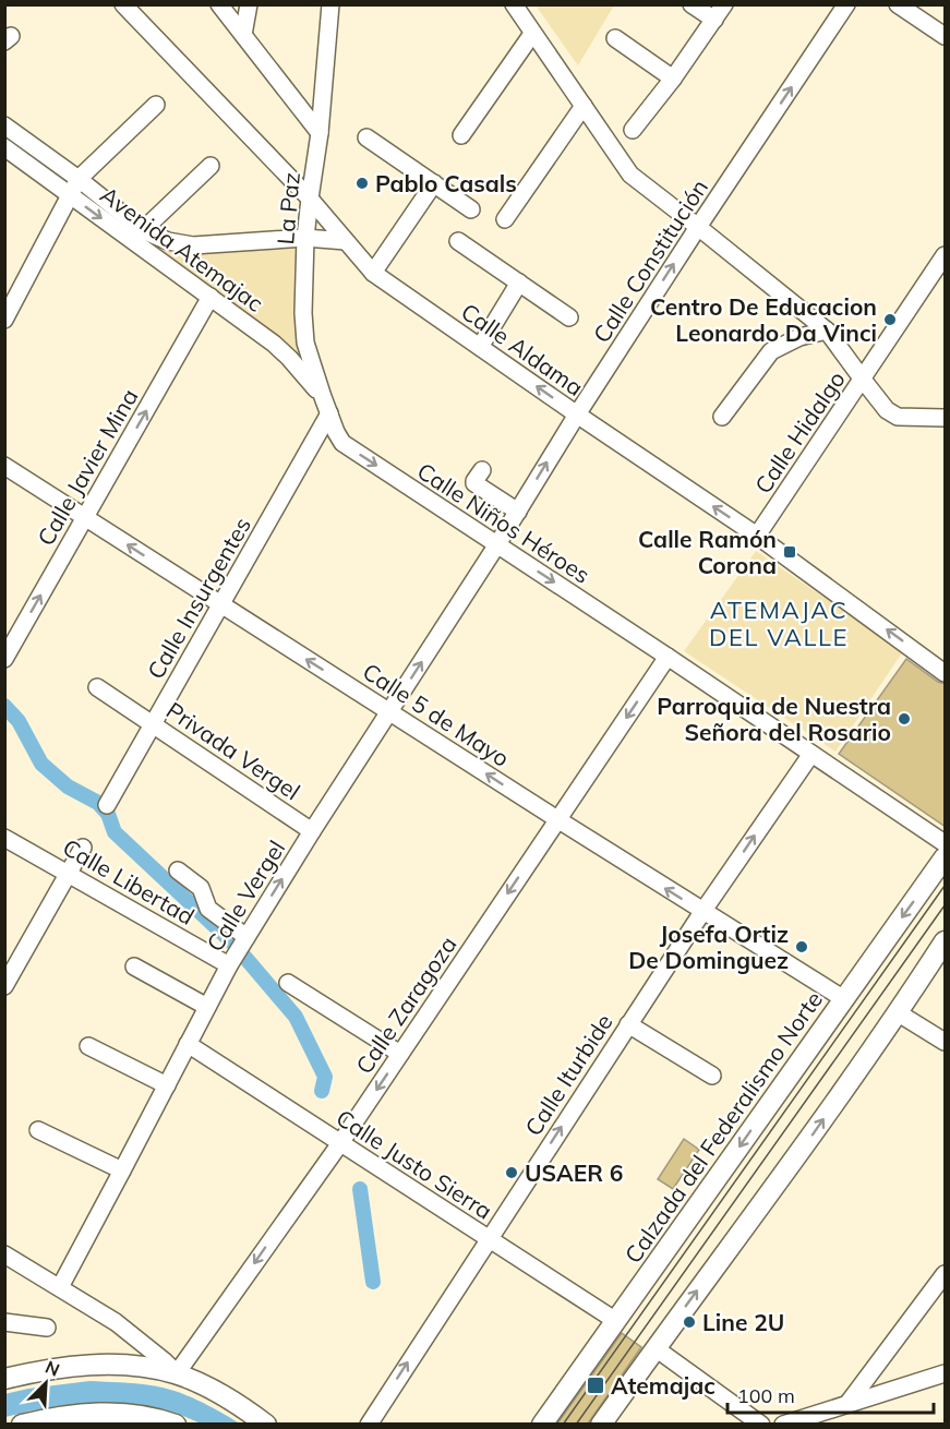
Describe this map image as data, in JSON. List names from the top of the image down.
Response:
{
  "streets": {
    "main road": ["Calzada del Federalismo Norte"],
    "street": [
      "La Paz",
      "Avenida Atemajac",
      "Calle Constitución",
      "Calle Aldama",
      "Calle Hidalgo",
      "Calle Javier Mina",
      "Calle Niños Héroes",
      "Calle Insurgentes",
      "Calle 5 de Mayo",
      "Privada Vergel",
      "Calle Libertad",
      "Calle Vergel",
      "Calle Zaragoza",
      "Calle Iturbide",
      "Calle Justo Sierra"
    ]
  },
  "crossings": [
    ["La Paz", "Avenida Atemajac"],
    ["La Paz", "Calle Aldama"],
    ["La Paz", "Calle Niños Héroes"],
    ["La Paz", "Calle Insurgentes"],
    ["Avenida Atemajac", "Calle Aldama"],
    ["Avenida Atemajac", "Calle Javier Mina"],
    ["Calle Constitución", "Calle Aldama"],
    ["Calle Constitución", "Calle Niños Héroes"],
    ["Calle Constitución", "Calle Vergel"],
    ["Calle Aldama", "Calle Hidalgo"],
    ["Calle Javier Mina", "Calle 5 de Mayo"],
    ["Calle Niños Héroes", "Calle Insurgentes"],
    ["Calle Niños Héroes", "Calle Vergel"],
    ["Calle Niños Héroes", "Calle Zaragoza"],
    ["Calle Niños Héroes", "Calle Iturbide"],
    ["Calle Insurgentes", "Calle 5 de Mayo"],
    ["Calle Insurgentes", "Privada Vergel"],
    ["Calle 5 de Mayo", "Calle Vergel"],
    ["Calle 5 de Mayo", "Calle Zaragoza"],
    ["Calle 5 de Mayo", "Calle Iturbide"],
    ["Calle 5 de Mayo", "Calzada del Federalismo Norte"],
    ["Privada Vergel", "Calle Vergel"],
    ["Calle Libertad", "Calle Vergel"],
    ["Calle Vergel", "Calle Justo Sierra"],
    ["Calle Zaragoza", "Calle Justo Sierra"],
    ["Calle Iturbide", "Calle Justo Sierra"],
    ["Calzada del Federalismo Norte", "Calle Justo Sierra"]
  ],
  "one_way": [
    "Calle Aldama",
    "Calle Javier Mina",
    "Calle Niños Héroes",
    "Calle 5 de Mayo",
    "Calle Vergel",
    "Calle Zaragoza",
    "Calle Iturbide"
  ],
  "districts": ["ATEMAJAC DEL VALLE"],
  "places": {
    "other": [
      "Pablo Casals",
      "Centro De Educacion Leonardo Da Vinci",
      "Parroquia de Nuestra Señora del Rosario",
      "Josefa Ortiz De Dominguez",
      "USAER 6",
      "Line 2U"
    ],
    "transit": ["Calle Ramón Corona", "Atemajac"]
  },
  "scale_bar": "100 m",
  "north": "top right"
}
